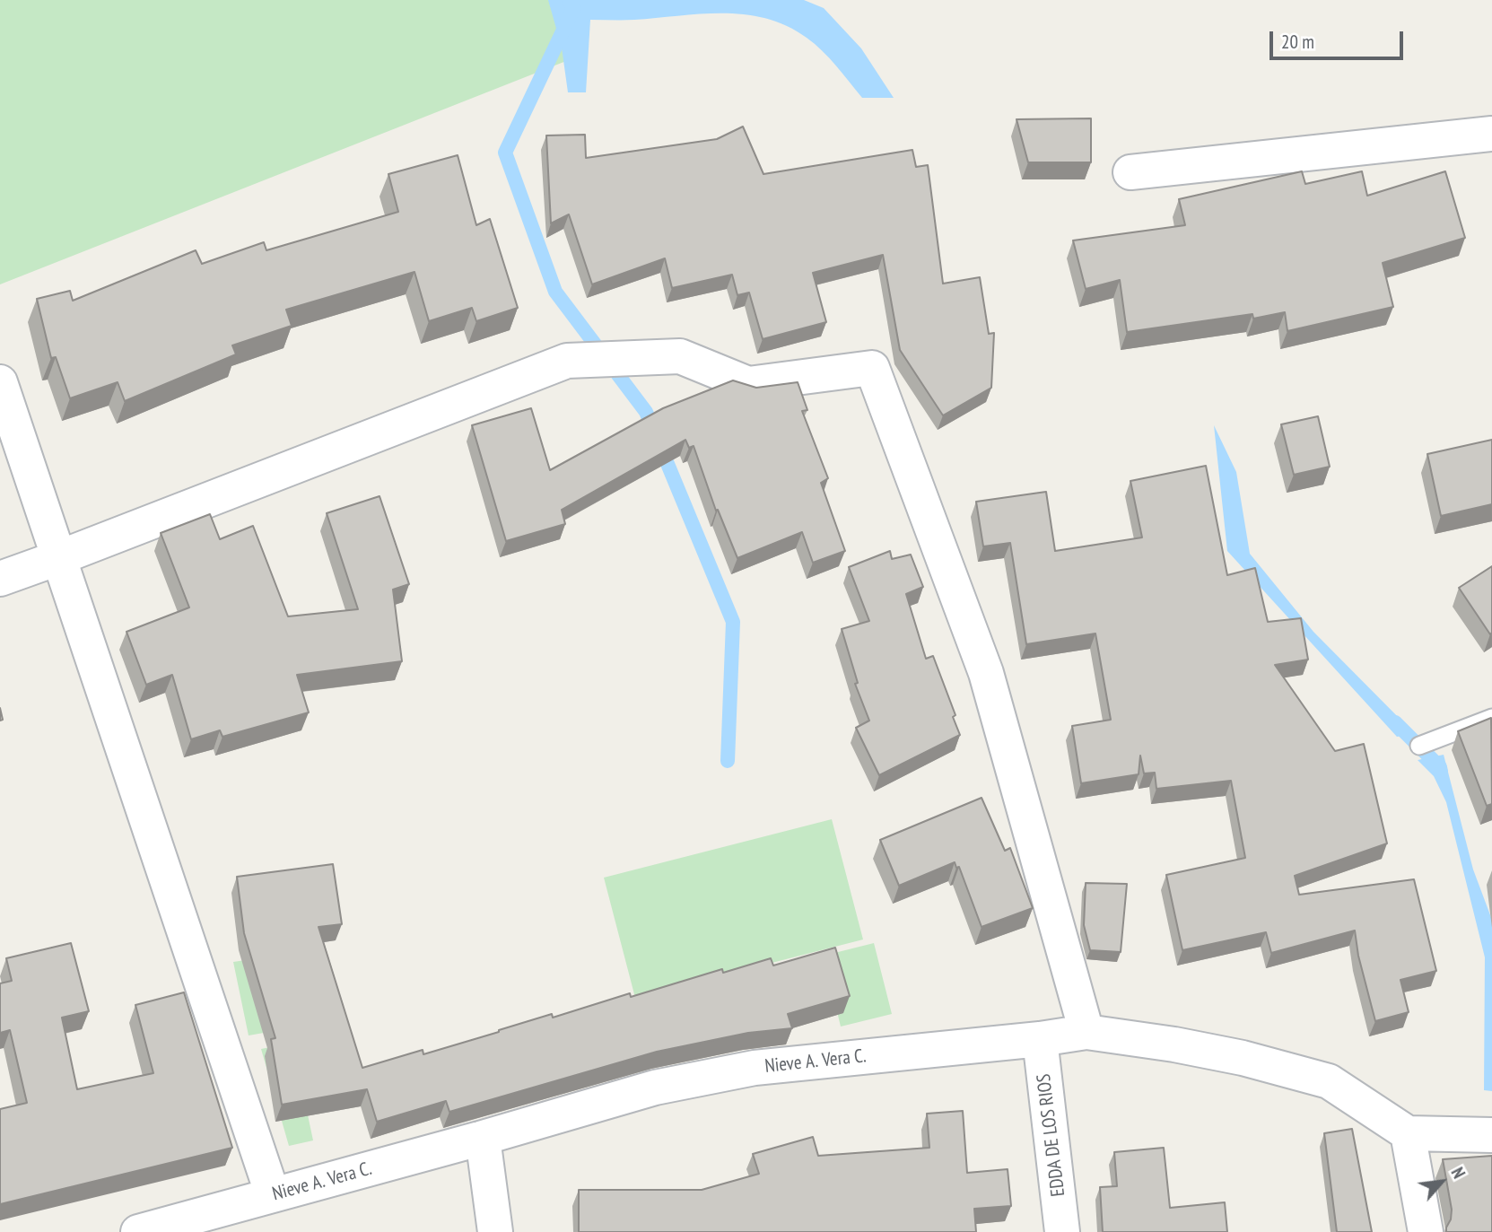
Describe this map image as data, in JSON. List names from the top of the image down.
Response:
{
  "streets": {
    "street": ["Nieve A. Vera C.", "EDDA DE LOS RIOS"]
  },
  "crossings": [
    ["Nieve A. Vera C.", "EDDA DE LOS RIOS"]
  ],
  "scale_bar": "20 m",
  "north": "top right"
}
